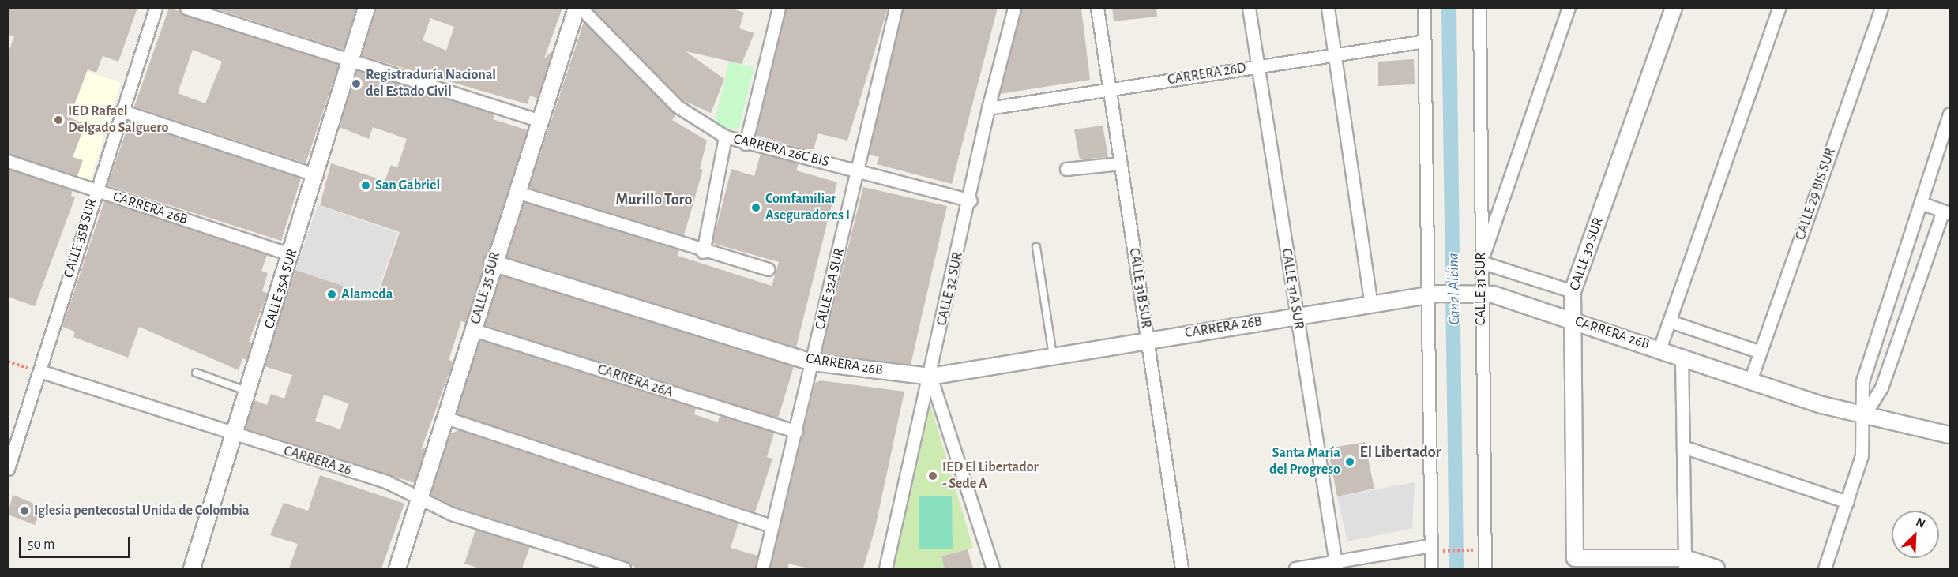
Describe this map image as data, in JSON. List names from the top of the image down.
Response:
{
  "streets": {
    "street": [
      "CARRERA 26D",
      "CARRERA 26C BIS",
      "CALLE 29 BIS SUR",
      "CARRERA 26B",
      "CALLE 35B SUR",
      "CALLE 30 SUR",
      "CALLE 35 SUR",
      "CALLE 31B SUR",
      "CALLE 35A SUR",
      "CALLE 32A SUR",
      "CALLE 32 SUR",
      "CALLE 31A SUR",
      "CALLE 31 SUR",
      "CARRERA 26A",
      "CARRERA 26"
    ]
  },
  "crossings": [
    ["CARRERA 26D", "CALLE 31B SUR"],
    ["CARRERA 26D", "CALLE 32 SUR"],
    ["CARRERA 26D", "CALLE 31A SUR"],
    ["CARRERA 26C BIS", "CALLE 32A SUR"],
    ["CARRERA 26C BIS", "CALLE 32 SUR"],
    ["CALLE 29 BIS SUR", "CARRERA 26B"],
    ["CARRERA 26B", "CALLE 35B SUR"],
    ["CARRERA 26B", "CALLE 30 SUR"],
    ["CARRERA 26B", "CALLE 35 SUR"],
    ["CARRERA 26B", "CALLE 31B SUR"],
    ["CARRERA 26B", "CALLE 35A SUR"],
    ["CARRERA 26B", "CALLE 32A SUR"],
    ["CARRERA 26B", "CALLE 32 SUR"],
    ["CARRERA 26B", "CALLE 31A SUR"],
    ["CARRERA 26B", "CALLE 31 SUR"],
    ["CALLE 35B SUR", "CARRERA 26"],
    ["CALLE 35 SUR", "CARRERA 26A"],
    ["CALLE 35 SUR", "CARRERA 26"],
    ["CALLE 35A SUR", "CARRERA 26"],
    ["CALLE 32A SUR", "CARRERA 26A"]
  ],
  "districts": ["Murillo Toro", "El Libertador"],
  "water": ["Canal Albina"],
  "places": [
    "Registraduría Nacional del Estado Civil",
    "IED Rafael Delgado Salguero",
    "San Gabriel",
    "Comfamiliar Aseguradores I",
    "Alameda",
    "Santa María del Progreso",
    "IED El Libertador - Sede A",
    "Iglesia pentecostal Unida de Colombia"
  ],
  "scale_bar": "50 m",
  "north": "top right"
}
